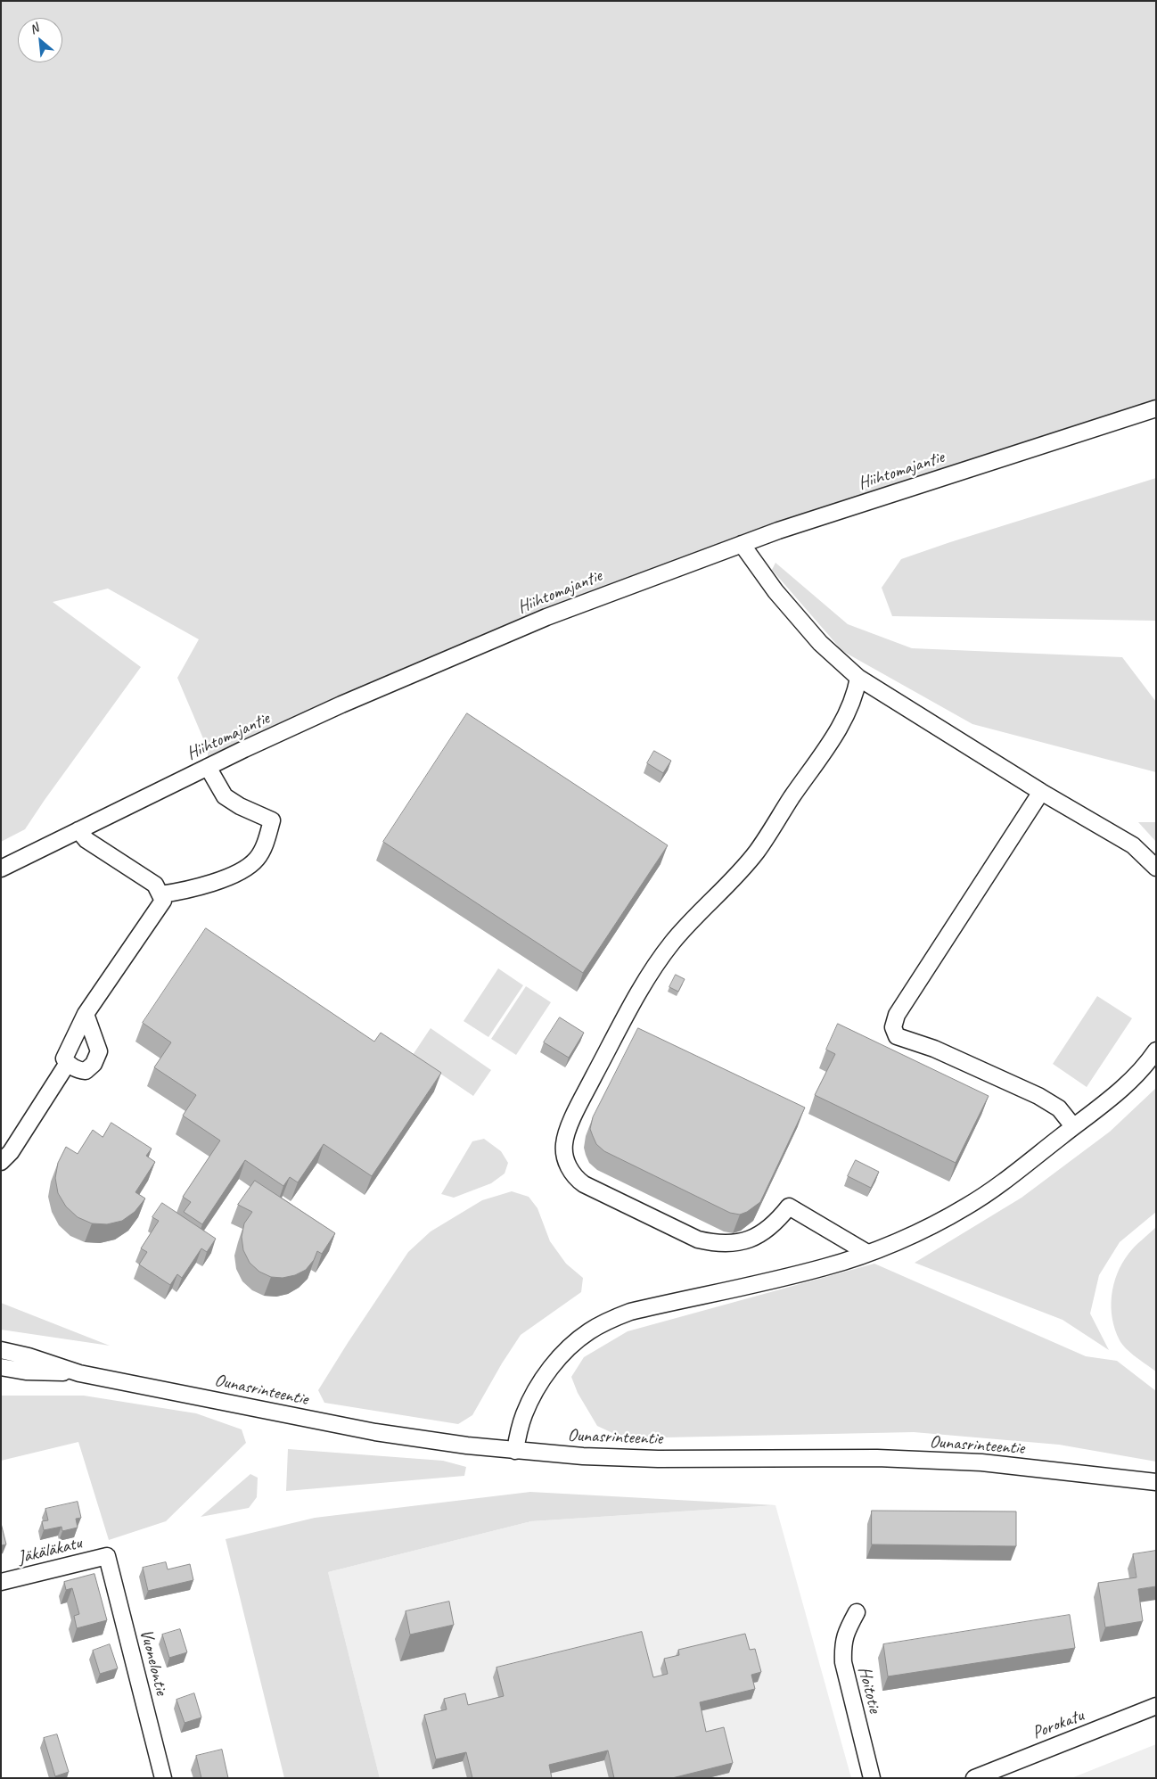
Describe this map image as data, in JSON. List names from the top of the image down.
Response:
{
  "streets": {
    "street": [
      "Hiihtomajantie",
      "Ounasrinteentie",
      "Jäkäläkatu",
      "Vuonelontie",
      "Hoitotie",
      "Porokatu"
    ]
  },
  "crossings": [
    ["Jäkäläkatu", "Vuonelontie"]
  ],
  "north": "top left"
}
